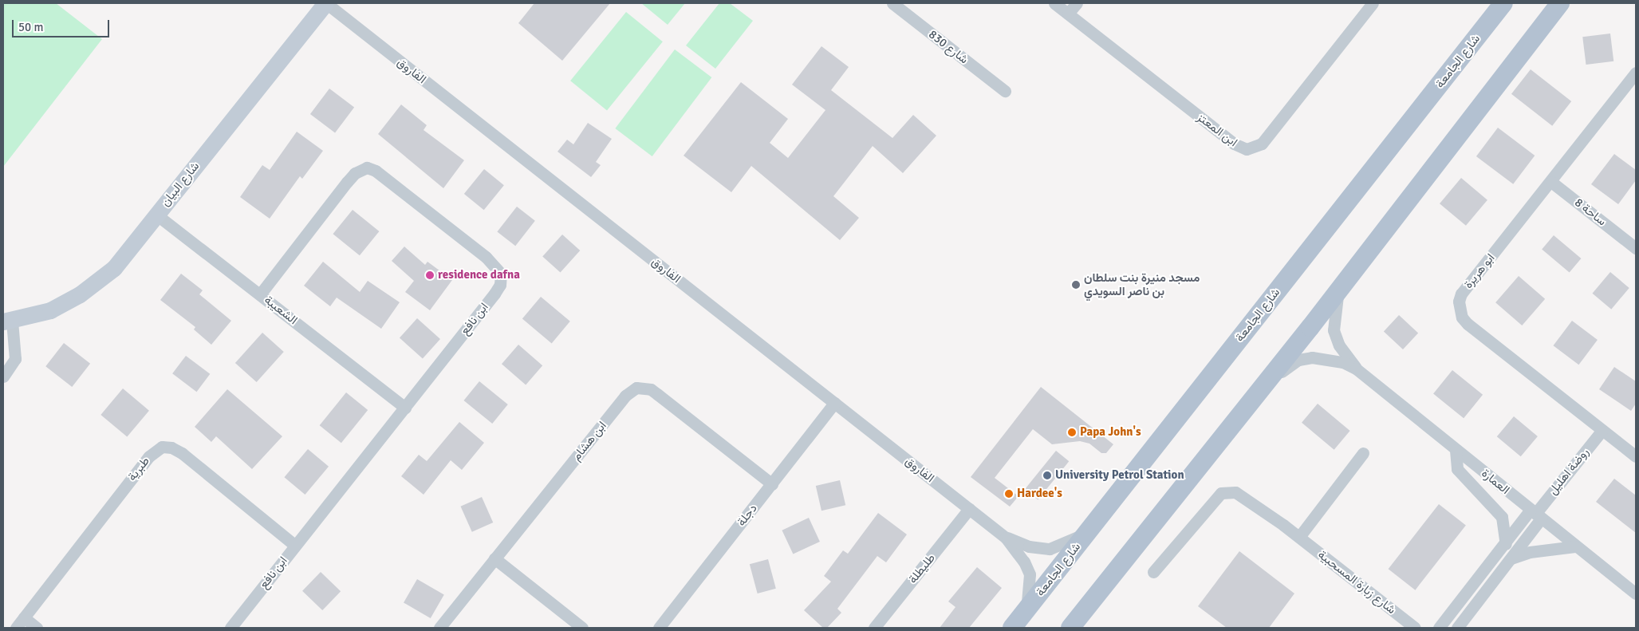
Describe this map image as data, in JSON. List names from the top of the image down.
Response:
{
  "streets": {
    "main road": ["شارع الجامعة"],
    "street": [
      "شارع 830",
      "الفاروق",
      "ابن المعتز",
      "شارع البيان",
      "ساحة 8",
      "ابو هريرة",
      "الشعيبة",
      "ابن نافع",
      "ابن هشام",
      "طبرية",
      "روضة اهليل",
      "العمارة",
      "دجلة",
      "طليطلة",
      "شارع زبارة المسحبية"
    ]
  },
  "crossings": [
    ["شارع الجامعة", "الفاروق"],
    ["الفاروق", "شارع البيان"],
    ["الفاروق", "دجلة"],
    ["الفاروق", "طليطلة"],
    ["شارع البيان", "الشعيبة"],
    ["ساحة 8", "ابو هريرة"],
    ["ابو هريرة", "روضة اهليل"],
    ["الشعيبة", "ابن نافع"],
    ["ابن نافع", "طبرية"],
    ["ابن هشام", "دجلة"],
    ["روضة اهليل", "العمارة"]
  ],
  "places": [
    "residence dafna",
    "مسجد منيرة بنت سلطان بن ناصر السويدي",
    "Papa John's",
    "University Petrol Station",
    "Hardee's"
  ],
  "scale_bar": "50 m"
}
